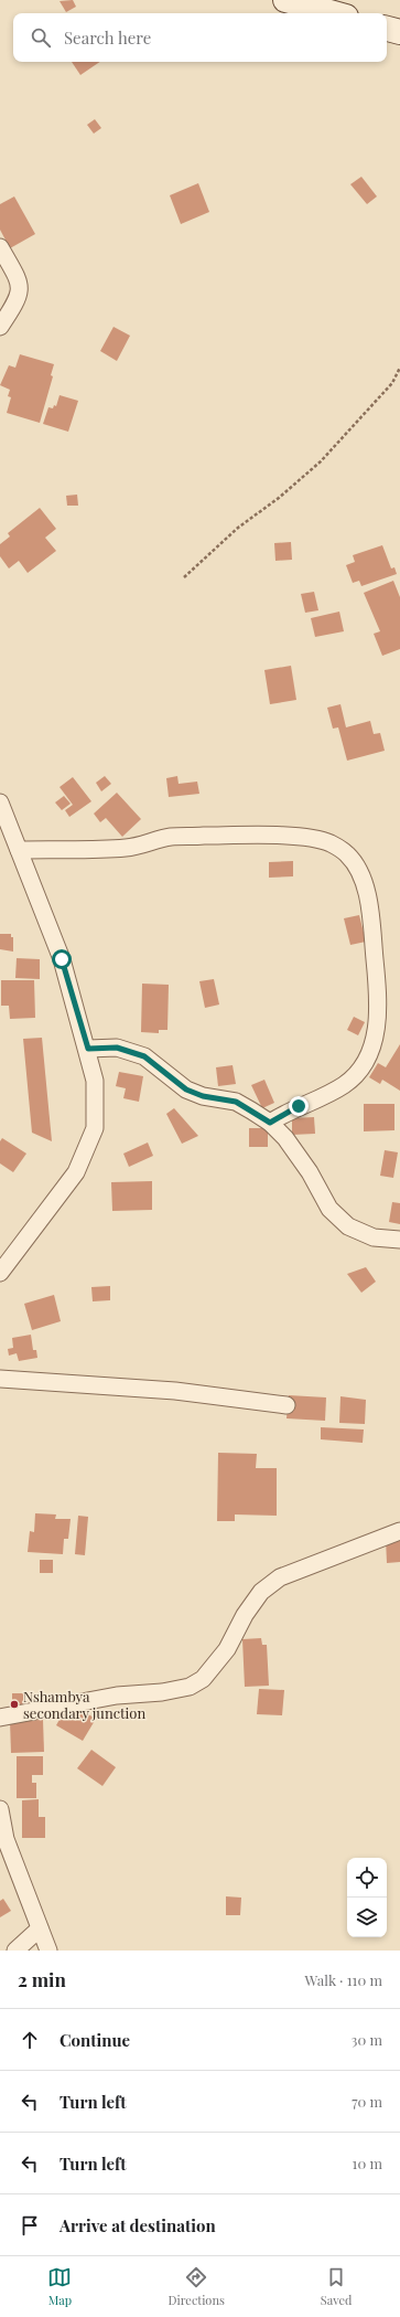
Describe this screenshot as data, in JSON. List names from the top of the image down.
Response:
{
  "places": ["Nshambya secondary junction"],
  "page": {
    "search": "Search here",
    "heading": ["2 min", "Walk · 110 m"],
    "list": [
      ["Continue", "30 m"],
      ["Turn left", "70 m"],
      ["Turn left", "10 m"],
      "Arrive at destination"
    ],
    "nav": ["Map", "Directions", "Saved"]
  }
}
